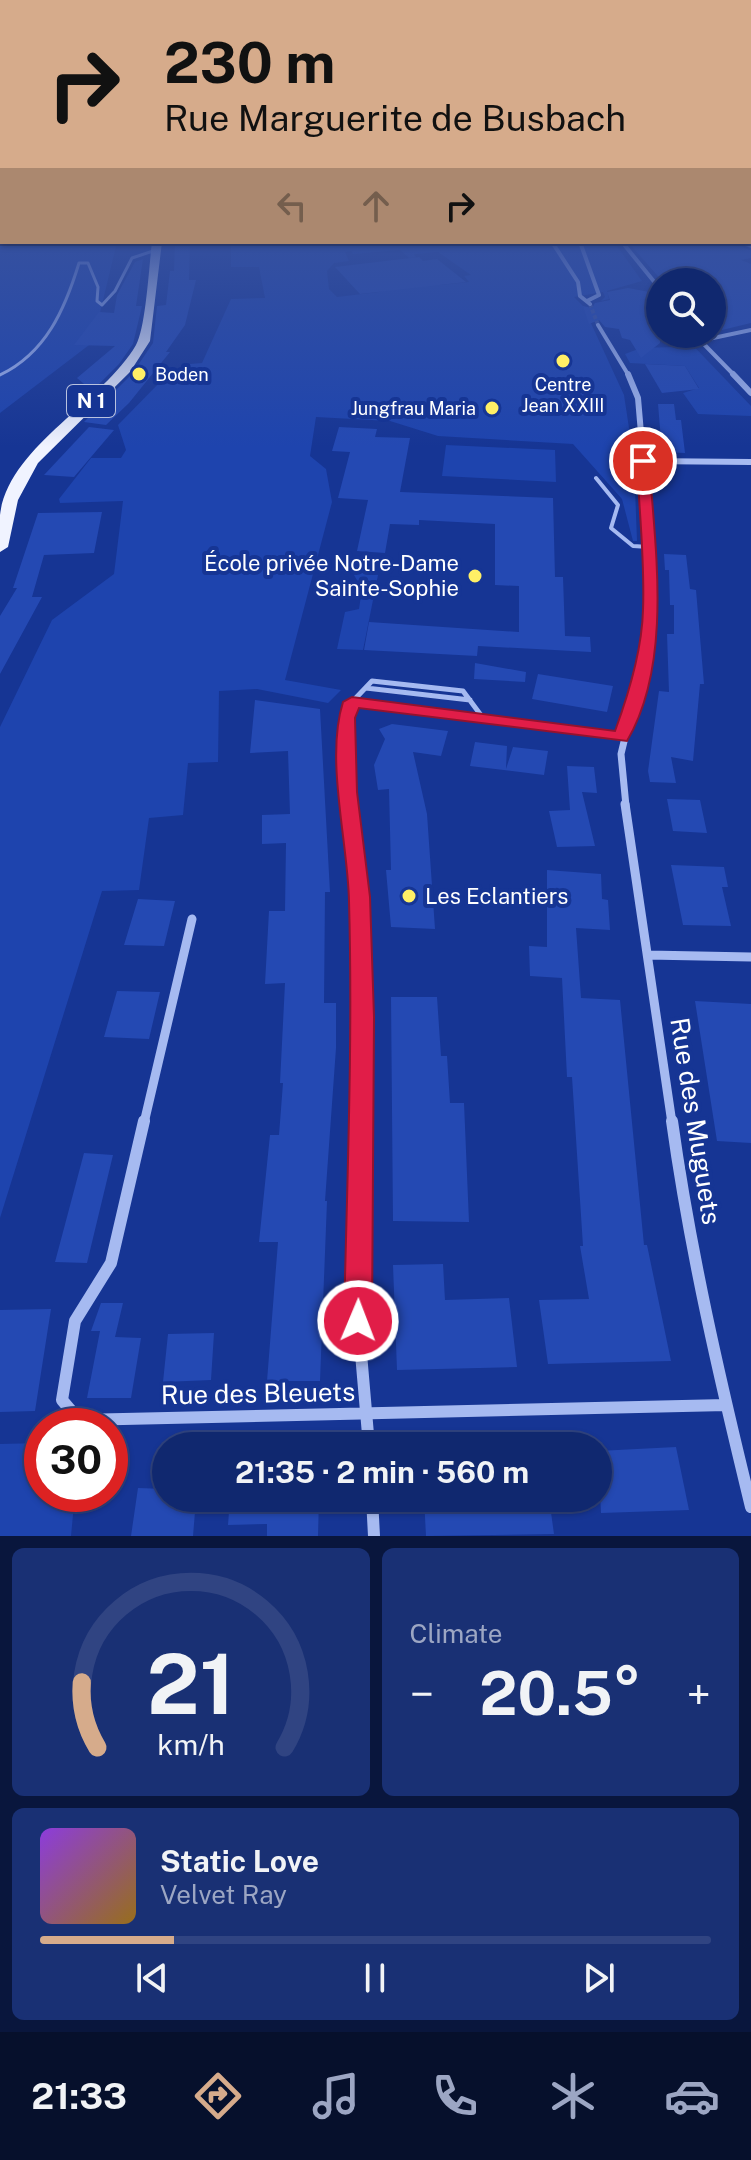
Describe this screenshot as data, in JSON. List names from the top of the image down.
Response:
{
  "streets": {
    "main road": ["N 1"],
    "street": ["Rue des Muguets", "Rue des Bleuets"]
  },
  "crossings": [
    ["Rue des Muguets", "Rue des Bleuets"]
  ],
  "places": [
    "Centre Jean XXIII",
    "Boden",
    "Jungfrau Maria",
    "École privée Notre-Dame Sainte-Sophie",
    "Les Eclantiers"
  ],
  "page": {
    "turn": ["230 m", "Rue Marguerite de Busbach"],
    "limit": "30",
    "trip": "21:35 · 2 min · 560 m",
    "tile": "Climate",
    "heat": ["−", "20.5°", "+"],
    "song": ["Static Love", "Velvet Ray"],
    "tabs": "21:33",
    "gauge": ["21", "km/h"]
  }
}
